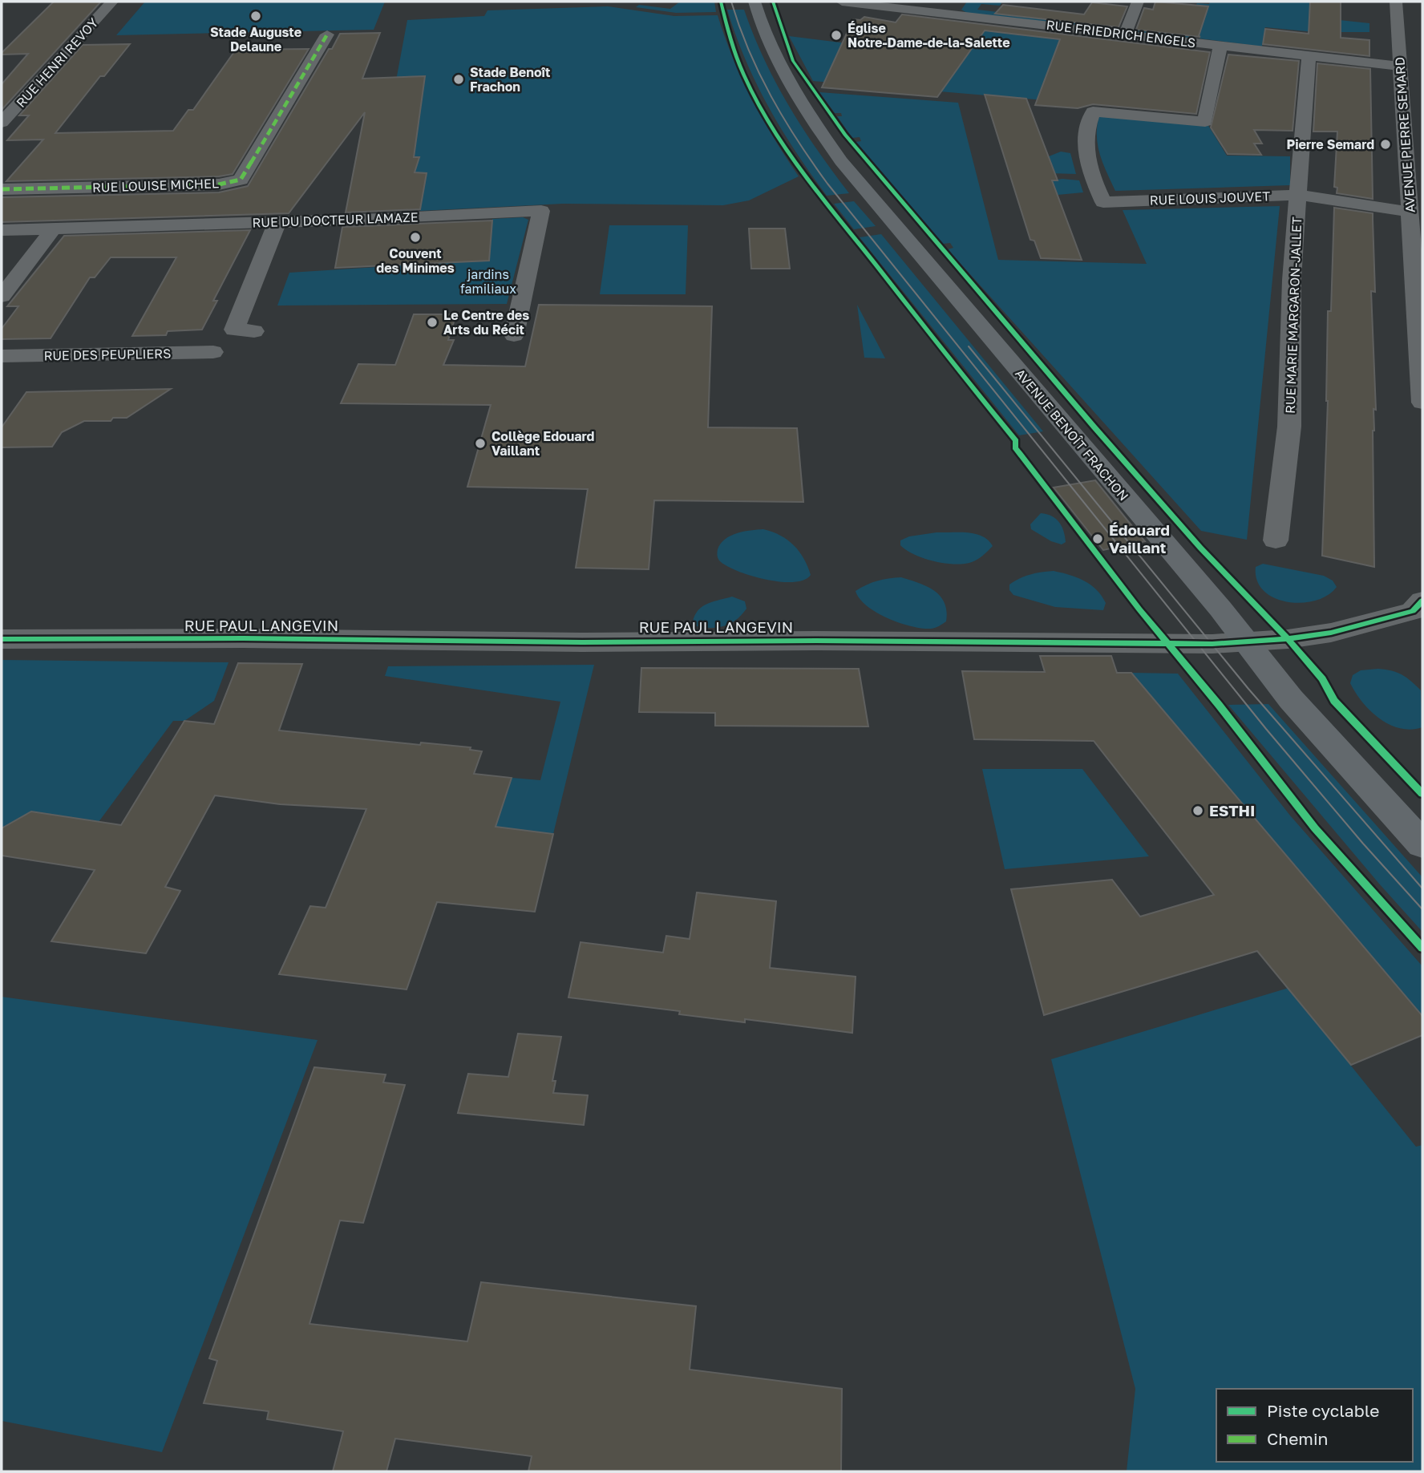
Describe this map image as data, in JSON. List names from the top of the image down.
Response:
{
  "streets": {
    "street": [
      "RUE FRIEDRICH ENGELS",
      "RUE HENRI REVOY",
      "AVENUE PIERRE SEMARD",
      "RUE LOUISE MICHEL",
      "RUE LOUIS JOUVET",
      "RUE DU DOCTEUR LAMAZE",
      "RUE MARIE MARGARON-JALLET",
      "RUE DES PEUPLIERS",
      "AVENUE BENOÎT FRACHON",
      "RUE PAUL LANGEVIN"
    ]
  },
  "crossings": [
    ["RUE FRIEDRICH ENGELS", "AVENUE PIERRE SEMARD"],
    ["RUE FRIEDRICH ENGELS", "RUE LOUIS JOUVET"],
    ["RUE FRIEDRICH ENGELS", "RUE MARIE MARGARON-JALLET"],
    ["AVENUE PIERRE SEMARD", "RUE LOUIS JOUVET"],
    ["RUE LOUIS JOUVET", "RUE MARIE MARGARON-JALLET"],
    ["AVENUE BENOÎT FRACHON", "RUE PAUL LANGEVIN"]
  ],
  "parks": ["jardins familiaux"],
  "places": [
    "Stade Auguste Delaune",
    "Église Notre-Dame-de-la-Salette",
    "Stade Benoît Frachon",
    "Pierre Semard",
    "Couvent des Minimes",
    "Le Centre des Arts du Récit",
    "Collège Edouard Vaillant",
    "Édouard Vaillant",
    "ESTHI"
  ],
  "legend": ["Piste cyclable", "Chemin"]
}
